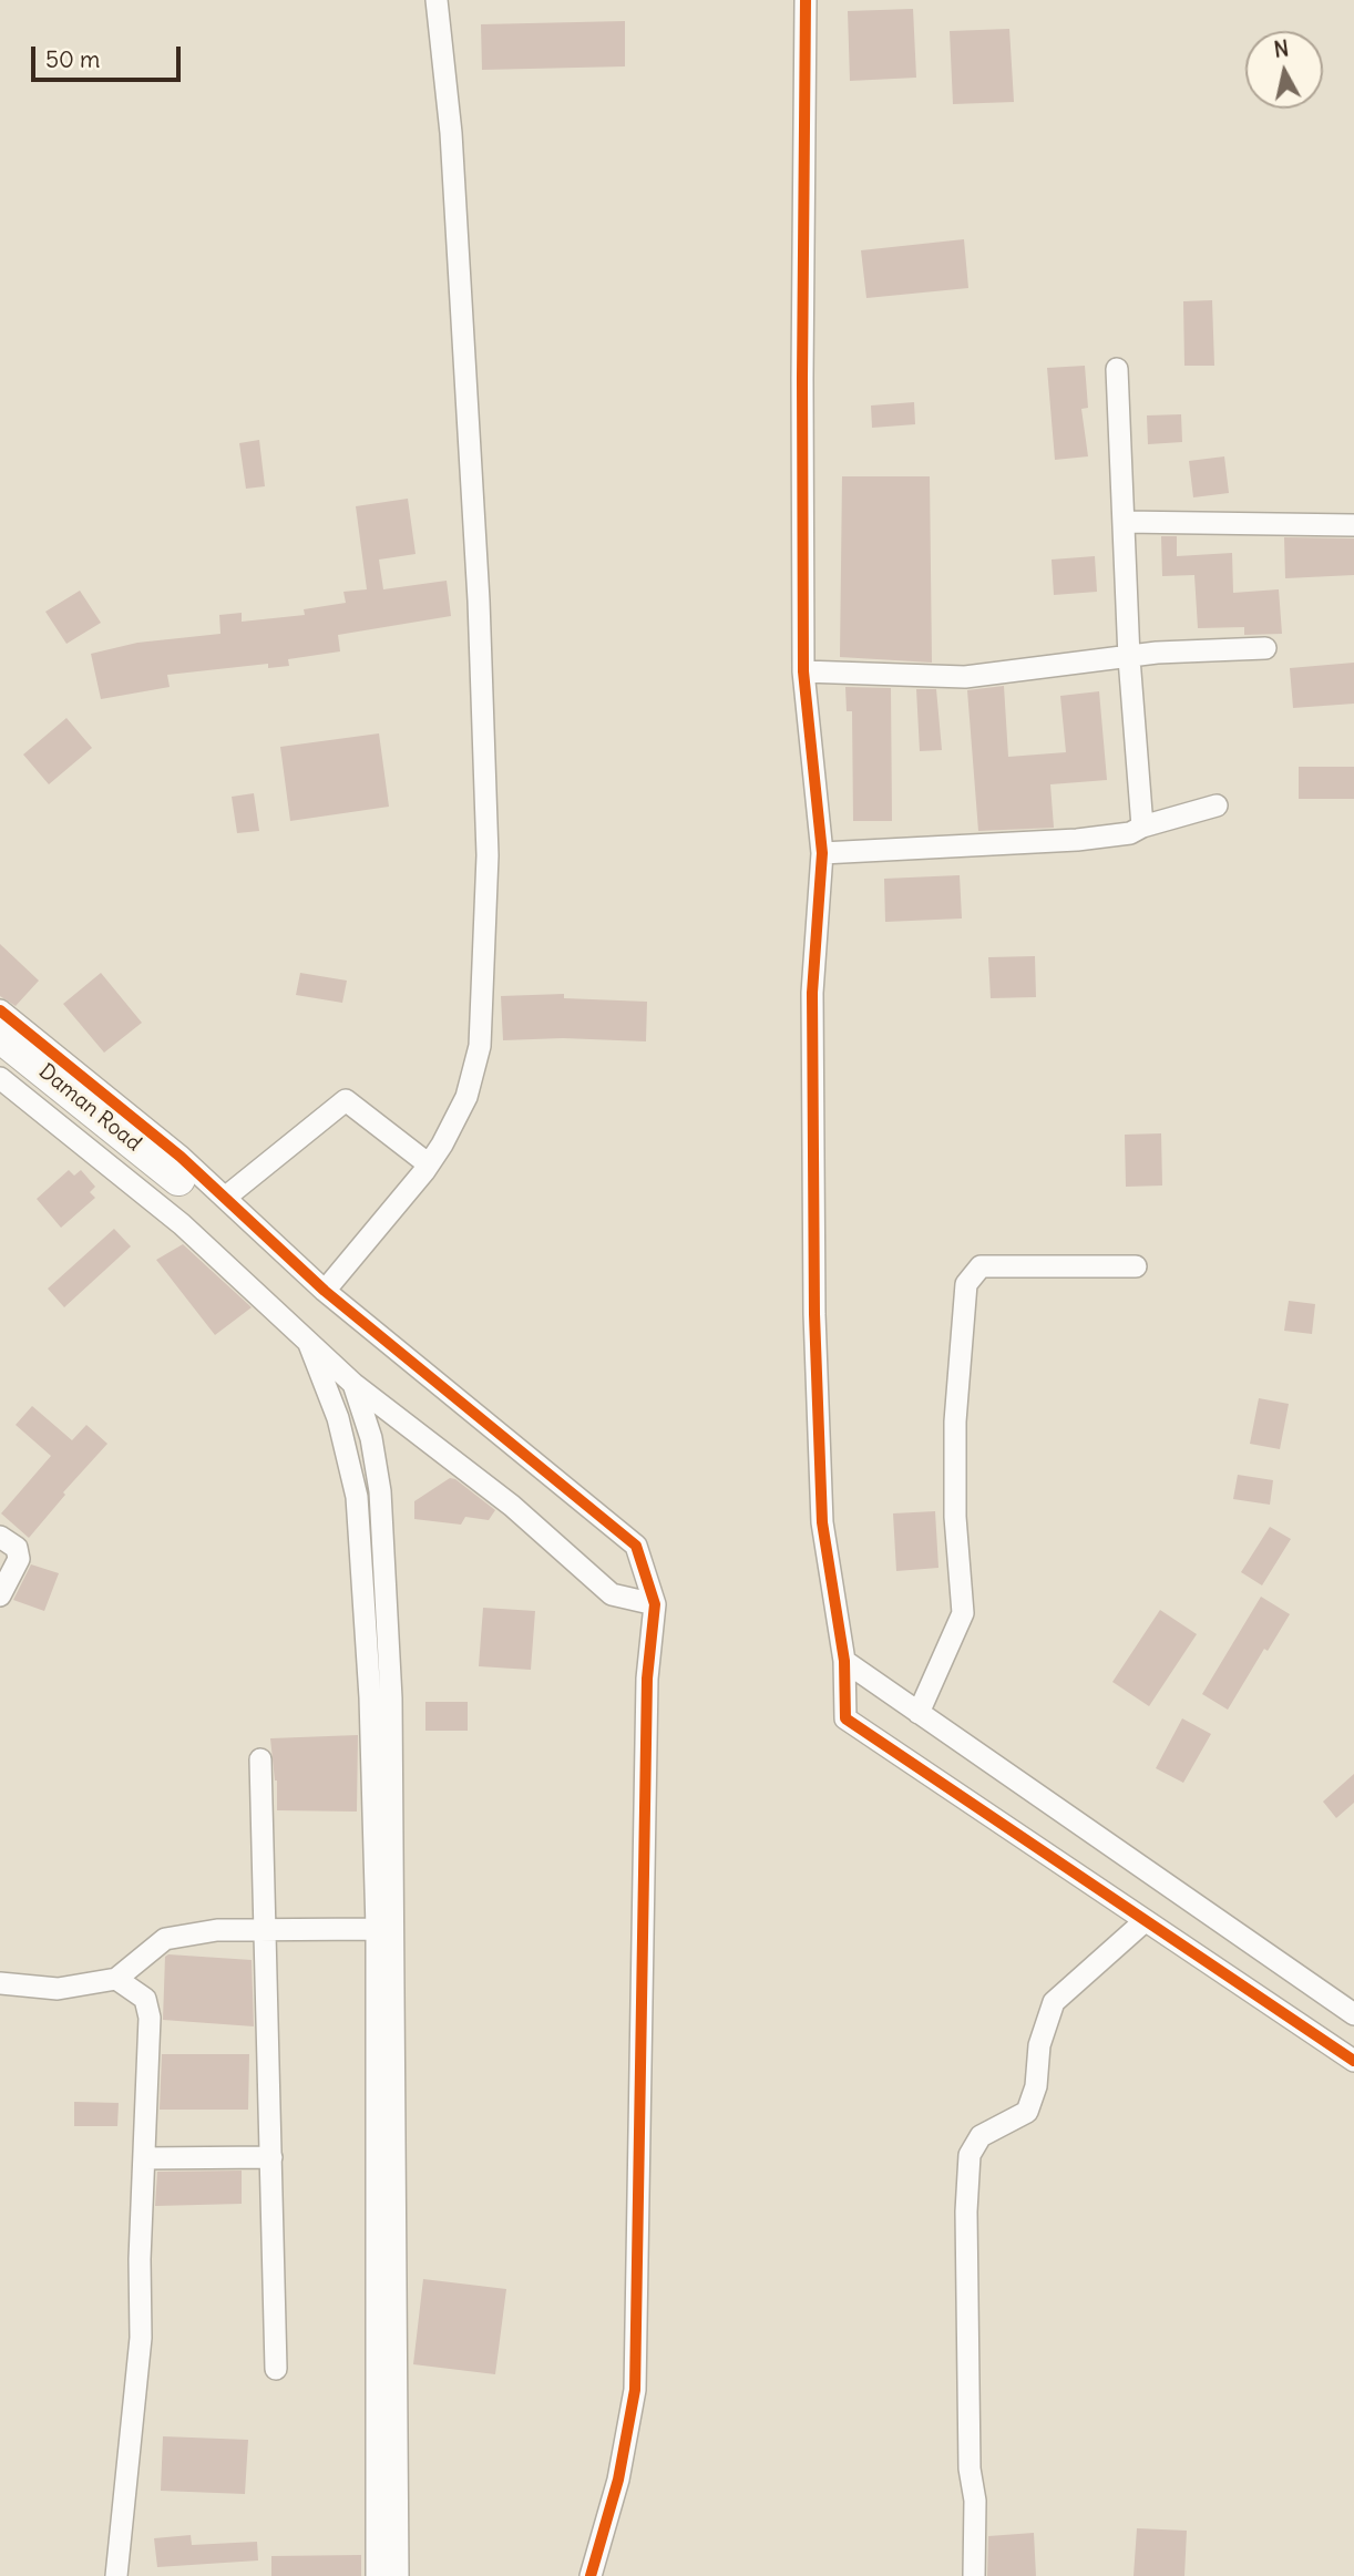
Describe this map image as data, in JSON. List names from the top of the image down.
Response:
{
  "streets": {
    "main road": ["Daman Road"]
  },
  "scale_bar": "50 m",
  "north": "top"
}
